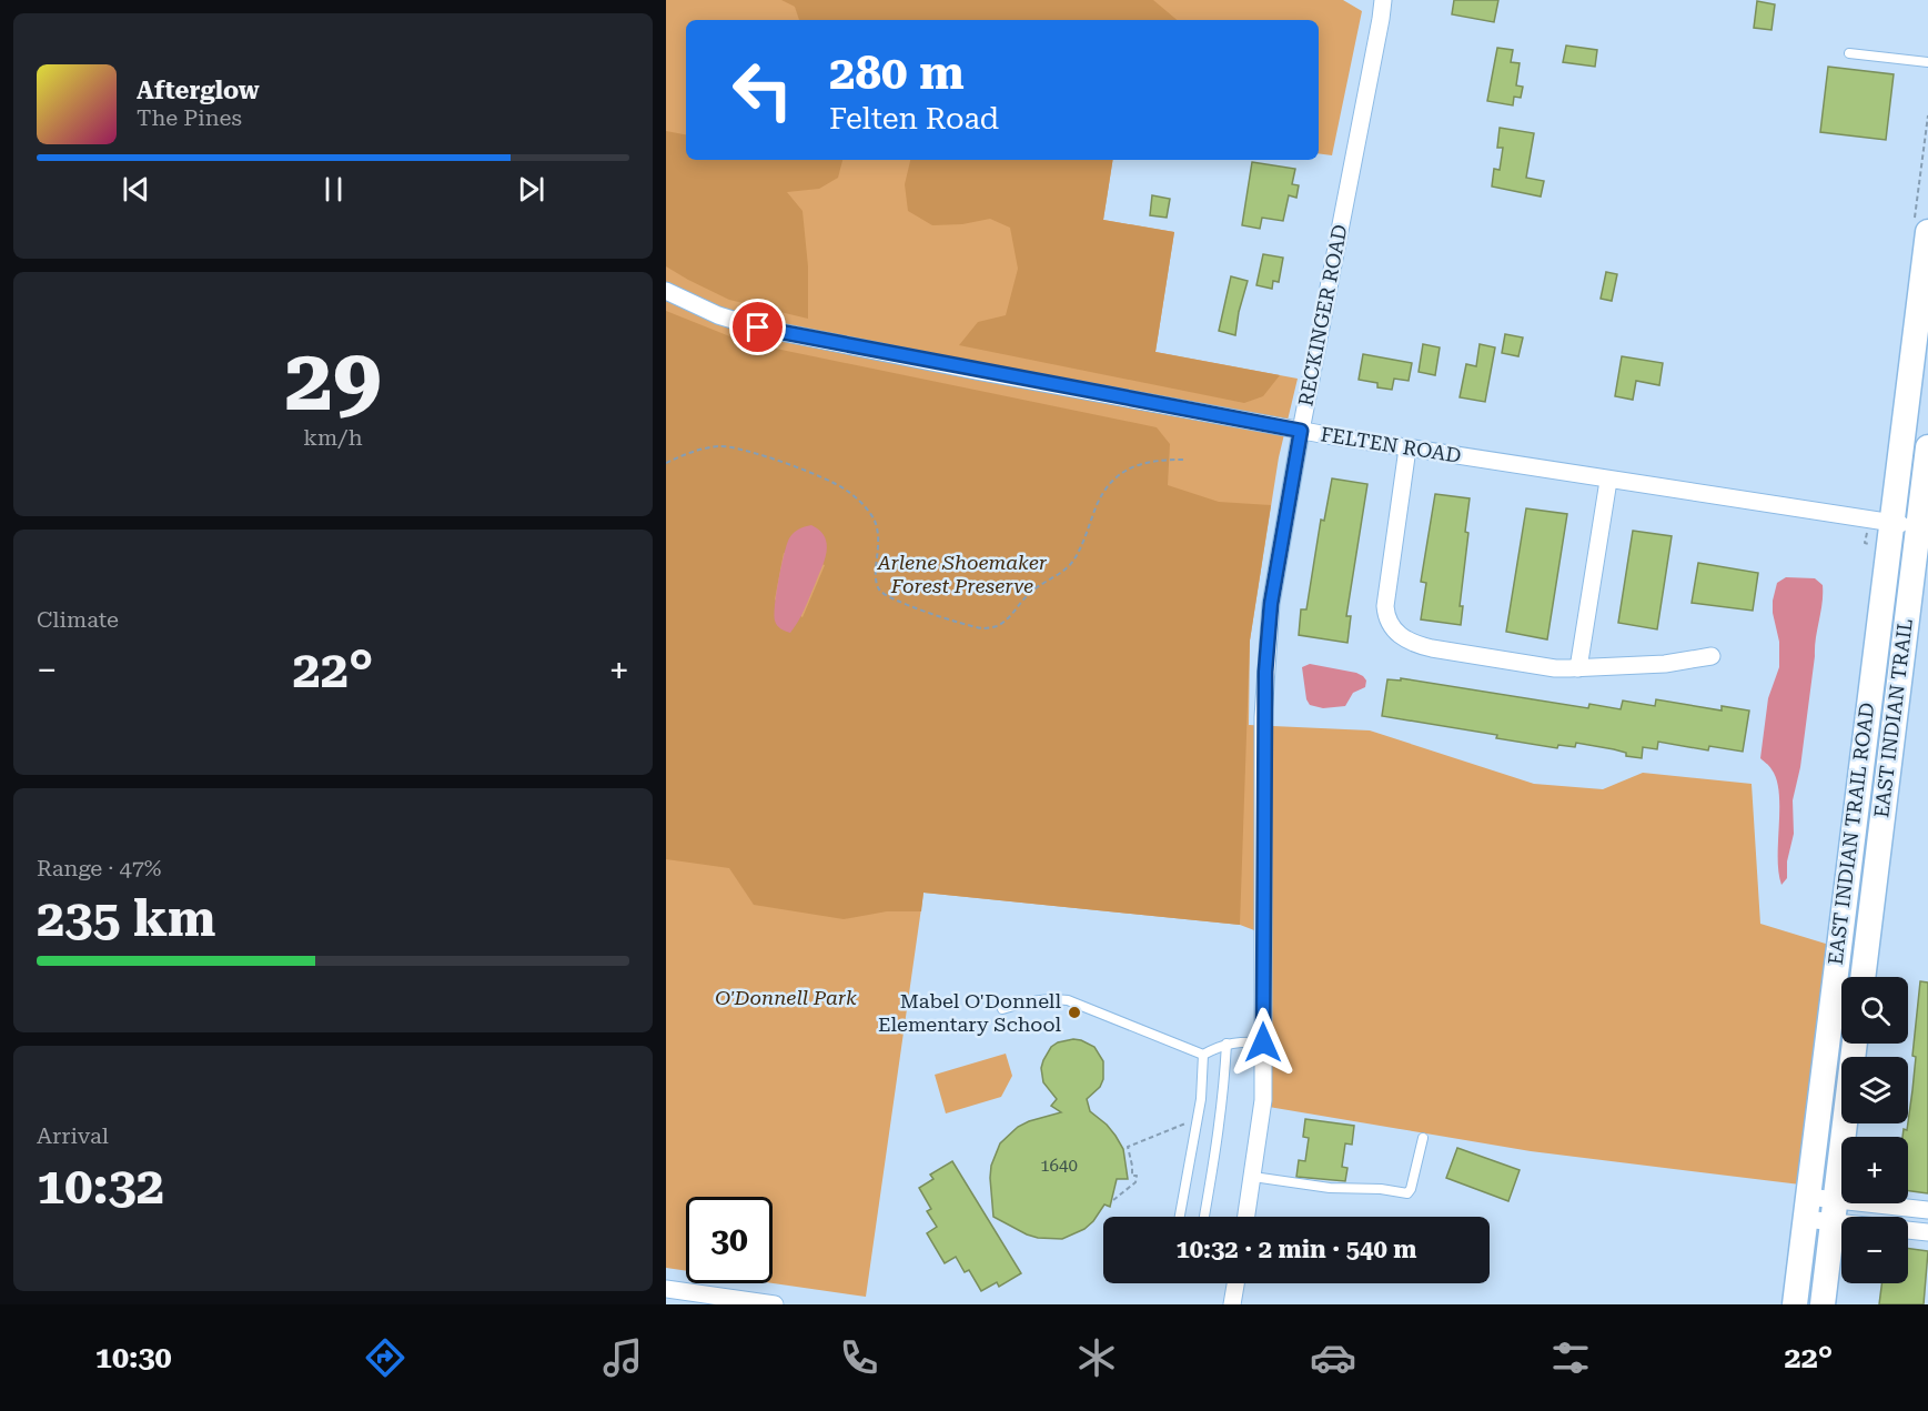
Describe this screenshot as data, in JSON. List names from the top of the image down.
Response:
{
  "streets": {
    "main road": ["EAST INDIAN TRAIL", "EAST INDIAN TRAIL ROAD"],
    "street": ["RECKINGER ROAD", "FELTEN ROAD"]
  },
  "crossings": [
    ["RECKINGER ROAD", "FELTEN ROAD"],
    ["FELTEN ROAD", "EAST INDIAN TRAIL"],
    ["FELTEN ROAD", "EAST INDIAN TRAIL ROAD"]
  ],
  "parks": ["Arlene Shoemaker Forest Preserve", "O'Donnell Park"],
  "places": ["Mabel O'Donnell Elementary School"],
  "house_numbers": ["1640"],
  "page": {
    "turn": ["280 m", "Felten Road"],
    "song": ["Afterglow", "The Pines"],
    "tile": [
      ["29", "km/h"],
      "Climate",
      ["Range · 47%", "235 km"],
      ["Arrival", "10:32"]
    ],
    "heat": ["−", "22°", "+"],
    "map_buttons": ["+", "−"],
    "limit": "30",
    "trip": "10:32 · 2 min · 540 m",
    "tabs": ["10:30", "22°"]
  }
}
